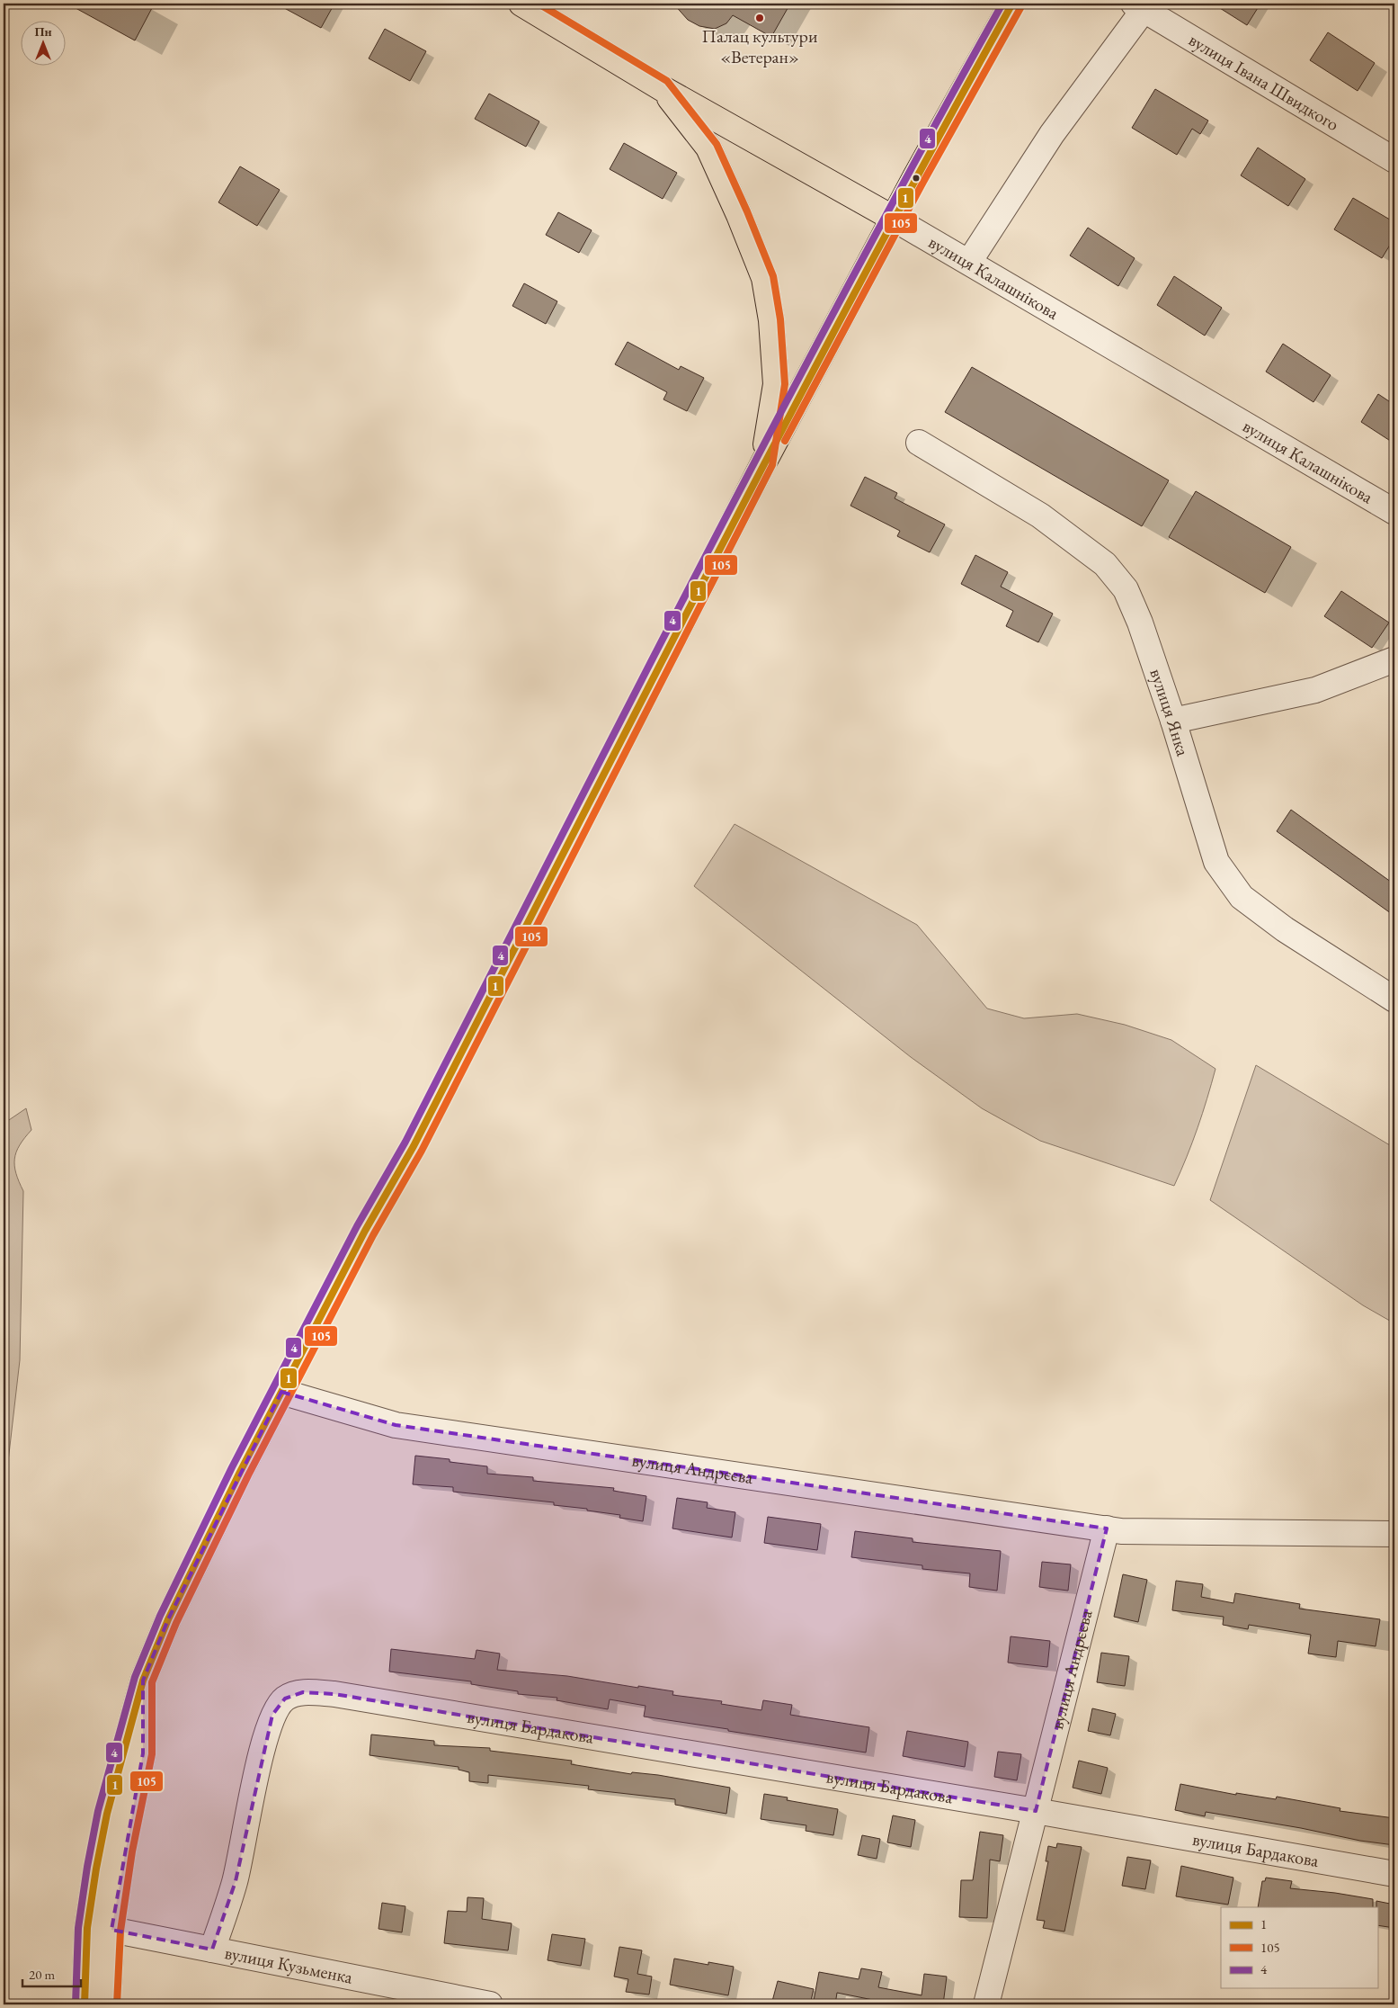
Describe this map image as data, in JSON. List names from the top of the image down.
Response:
{
  "streets": {
    "main road": ["вулиця Калашнікова"],
    "street": [
      "вулиця Івана Швидкого",
      "вулиця Янка",
      "вулиця Андрєєва",
      "вулиця Бардакова",
      "вулиця Кузьменка"
    ]
  },
  "crossings": [
    ["вулиця Андрєєва", "вулиця Бардакова"],
    ["вулиця Бардакова", "вулиця Кузьменка"]
  ],
  "places": ["Палац культури «Ветеран»"],
  "lines": ["transit line 1", "transit line 105", "transit line 4"],
  "legend": ["1", "105", "4"],
  "scale_bar": "20 m",
  "north": "top"
}
